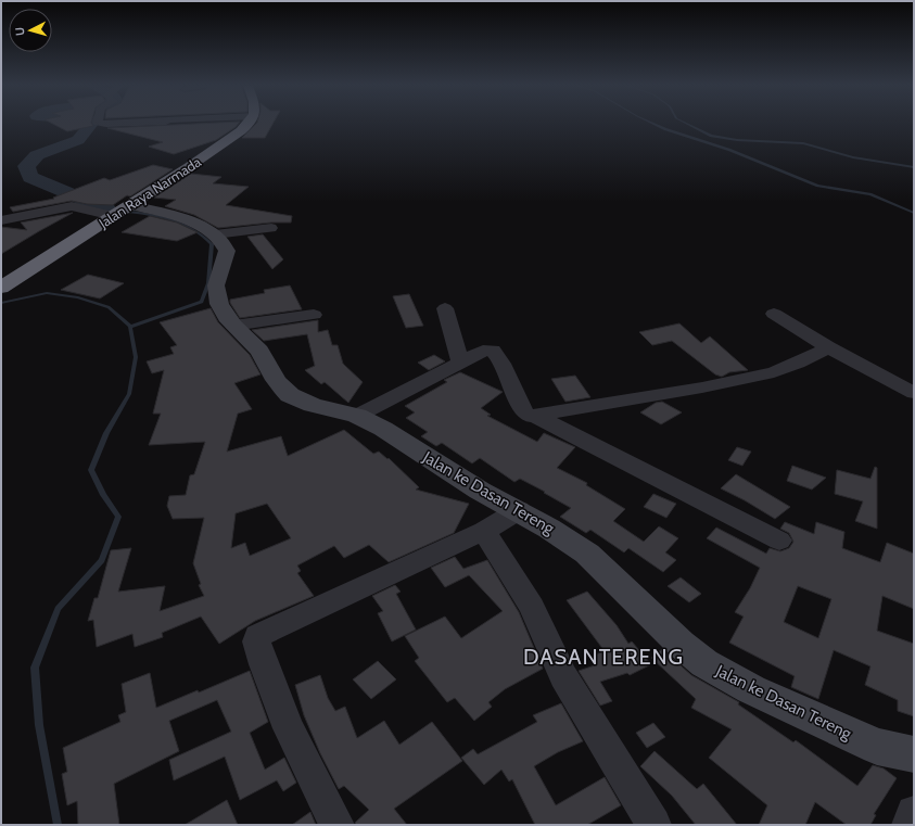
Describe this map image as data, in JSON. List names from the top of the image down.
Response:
{
  "streets": {
    "highway": ["Jalan Raya Narmada"],
    "street": ["Jalan ke Dasan Tereng"]
  },
  "crossings": [
    ["Jalan Raya Narmada", "Jalan ke Dasan Tereng"]
  ],
  "districts": ["DASANTERENG"],
  "north": "left"
}
